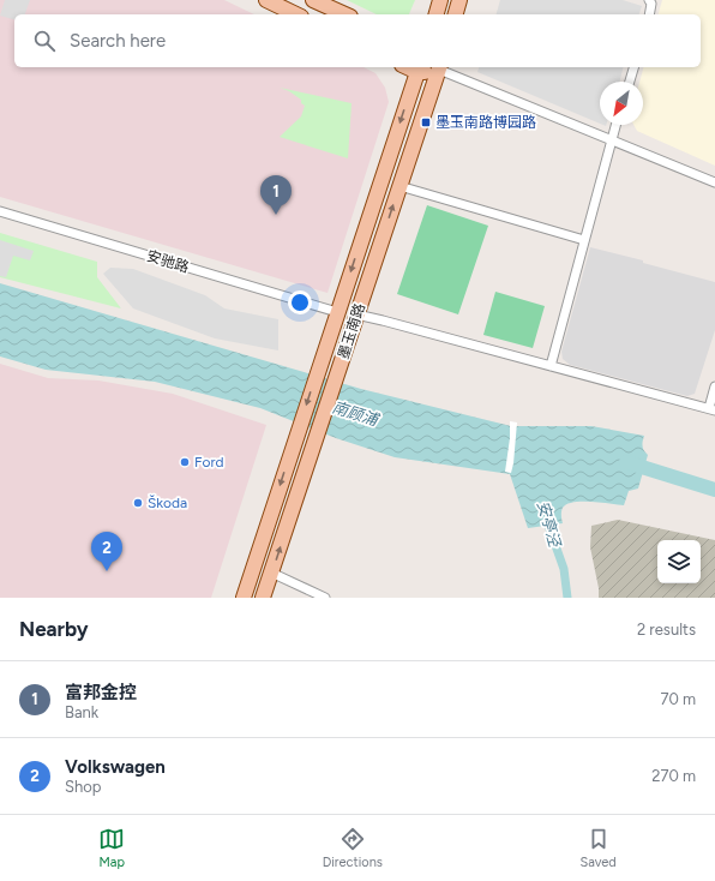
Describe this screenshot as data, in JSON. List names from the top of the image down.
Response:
{
  "streets": {
    "main road": ["墨玉南路"],
    "street": ["安驰路"]
  },
  "crossings": [
    ["安驰路", "墨玉南路"]
  ],
  "water": ["南顾浦", "安亭泾"],
  "places": {
    "transit": ["墨玉南路博园路"],
    "other": ["Ford", "Škoda"]
  },
  "north": "bottom left",
  "page": {
    "search": "Search here",
    "pins": ["1", "2"],
    "heading": ["Nearby", "2 results"],
    "list": [
      {
        "mark": "1",
        "name": "富邦金控",
        "note": "Bank",
        "value": "70 m"
      },
      {
        "mark": "2",
        "name": "Volkswagen",
        "note": "Shop",
        "value": "270 m"
      }
    ],
    "nav": ["Map", "Directions", "Saved"]
  }
}
